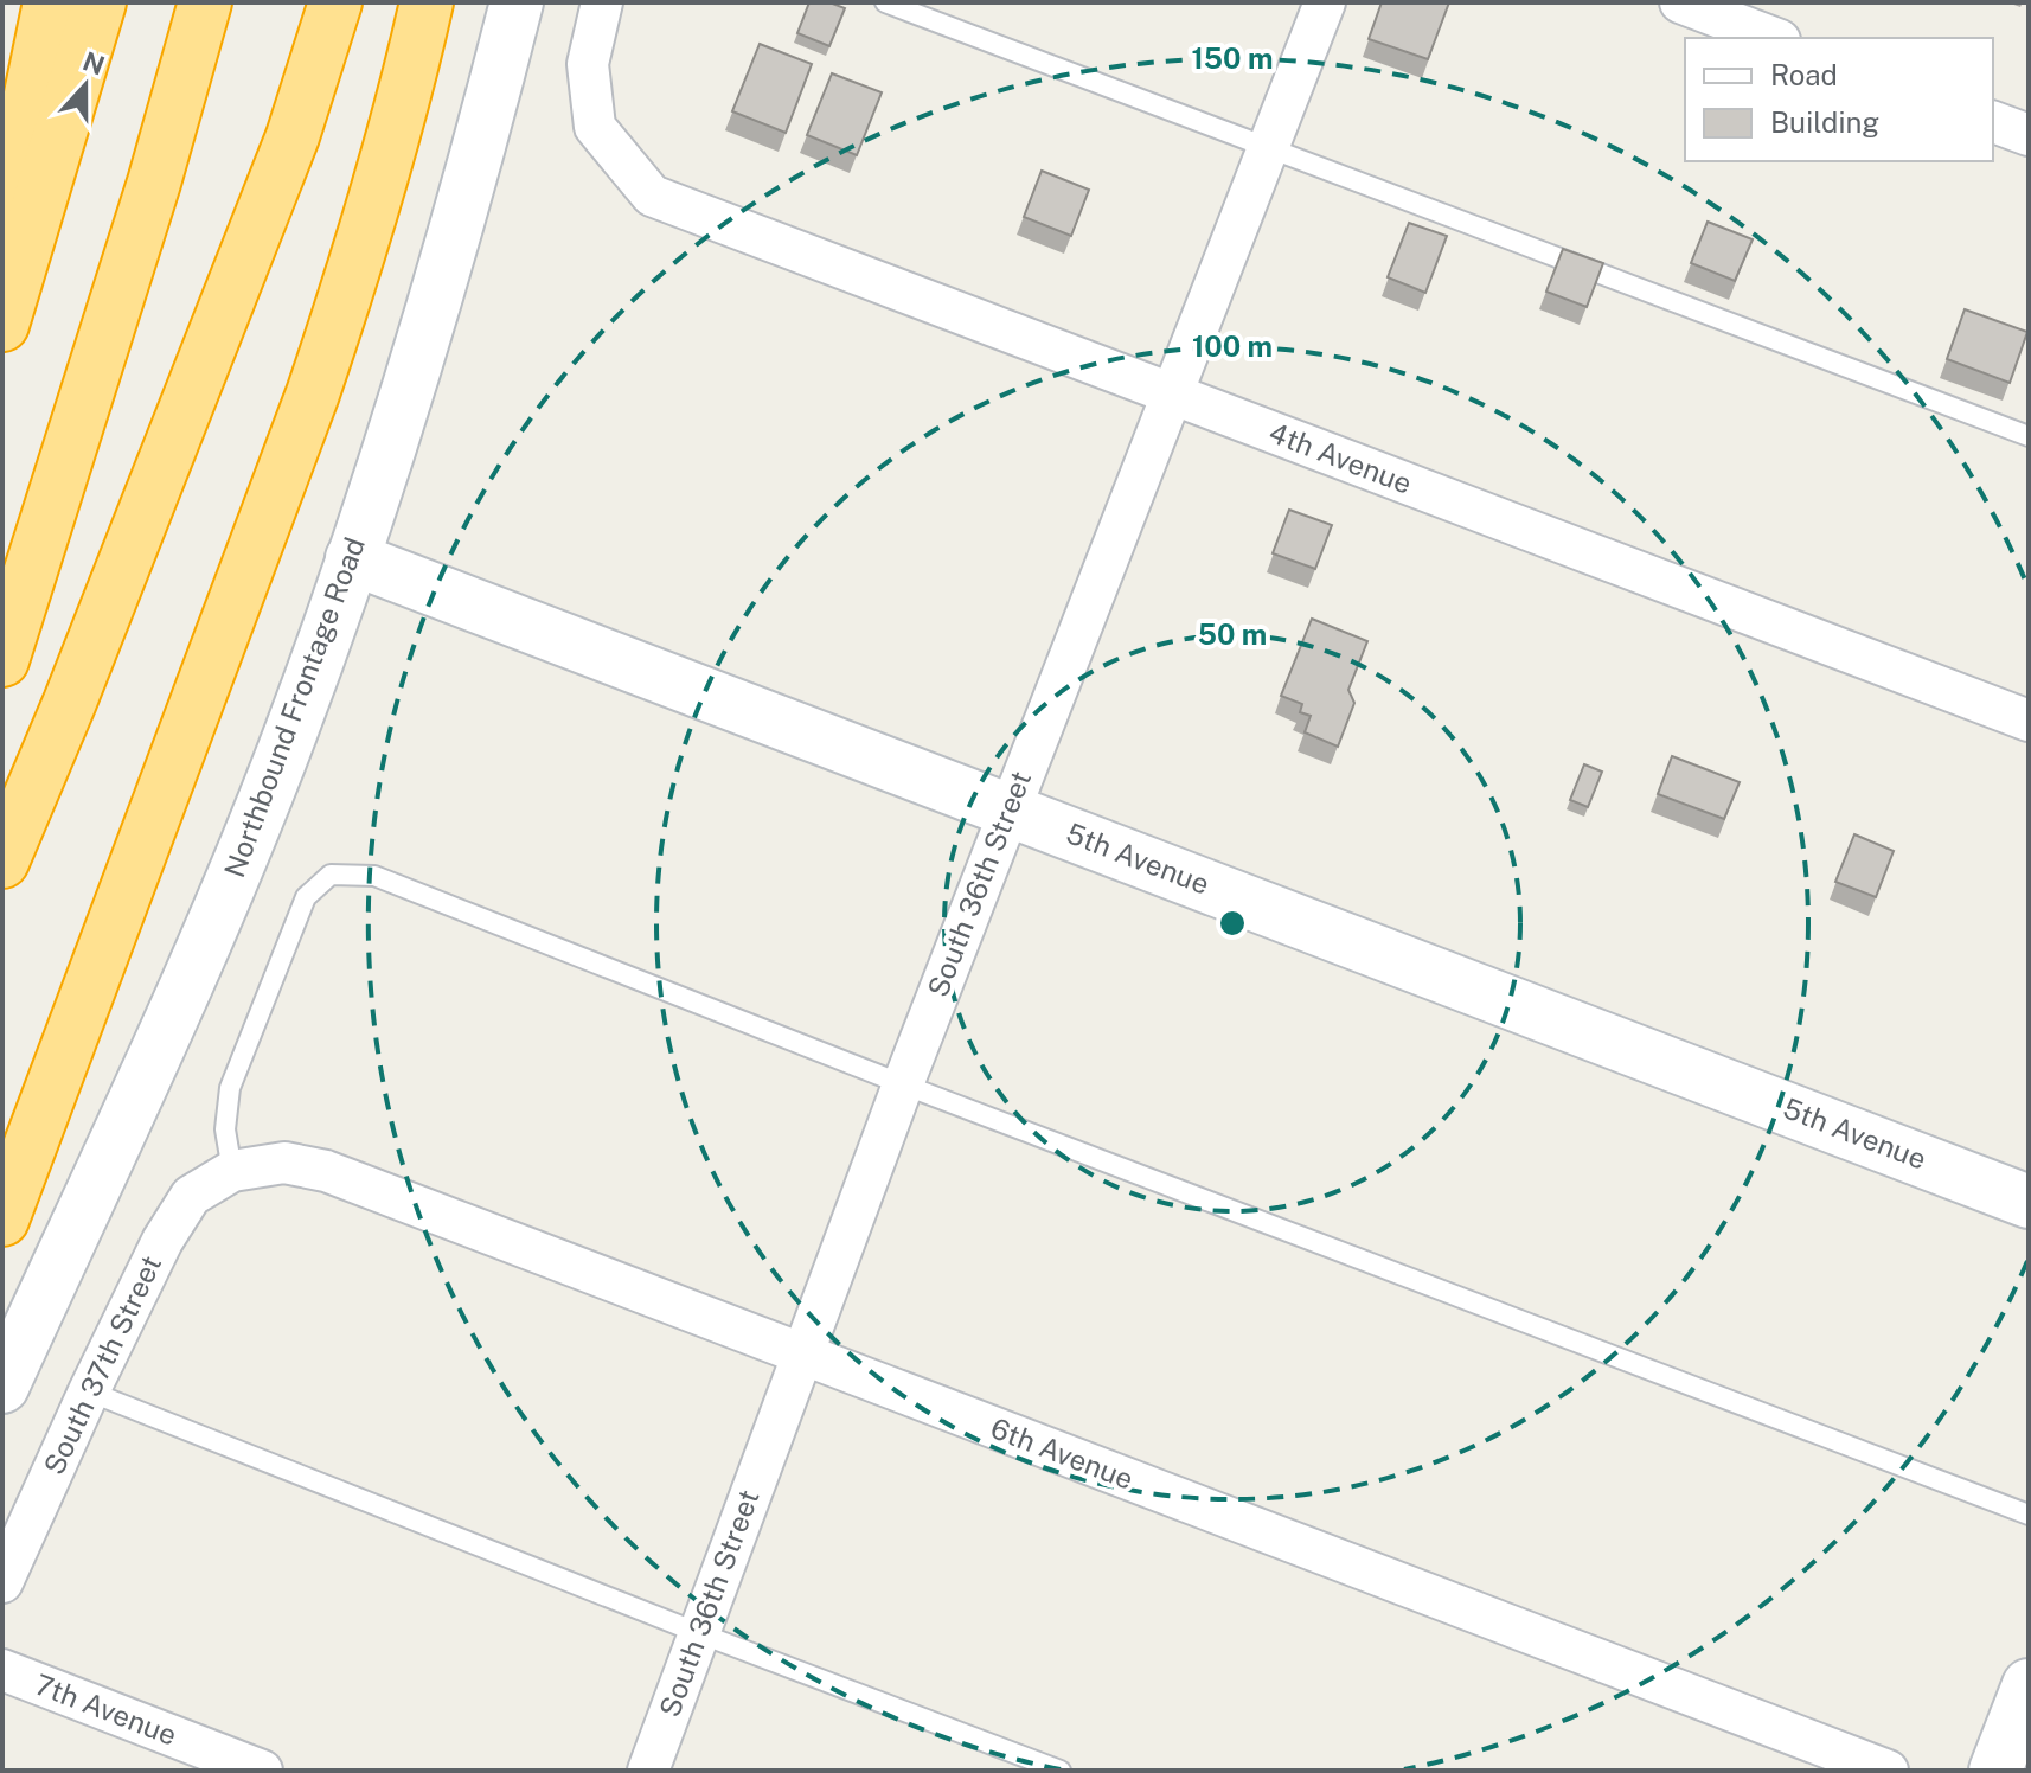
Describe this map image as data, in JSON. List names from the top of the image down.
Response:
{
  "streets": {
    "street": [
      "4th Avenue",
      "Northbound Frontage Road",
      "5th Avenue",
      "South 36th Street",
      "South 37th Street",
      "6th Avenue",
      "7th Avenue"
    ]
  },
  "crossings": [
    ["4th Avenue", "South 36th Street"],
    ["Northbound Frontage Road", "5th Avenue"],
    ["5th Avenue", "South 36th Street"],
    ["South 36th Street", "6th Avenue"],
    ["South 37th Street", "6th Avenue"]
  ],
  "legend": ["Road", "Building"],
  "north": "top",
  "rings": ["150 m", "100 m", "50 m"]
}
